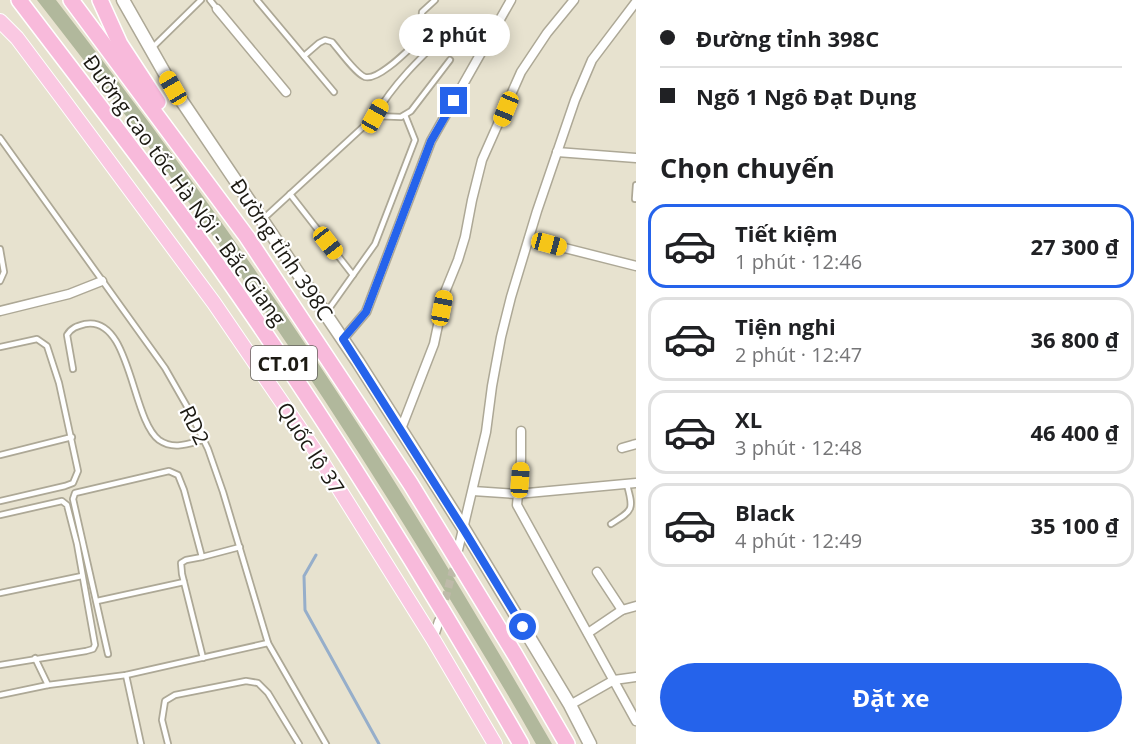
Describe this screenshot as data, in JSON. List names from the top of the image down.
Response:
{
  "streets": {
    "highway": ["Đường cao tốc Hà Nội - Bắc Giang", "CT.01", "Quốc lộ 37"],
    "main road": ["Đường tỉnh 398C"],
    "lane": ["RD2"]
  },
  "page": {
    "banner": ["Đường tỉnh 398C", "Ngõ 1 Ngô Đạt Dụng"],
    "bubble": "2 phút",
    "heading": "Chọn chuyến",
    "list": [
      {
        "name": "Tiết kiệm",
        "note": "1 phút · 12:46",
        "value": "27 300 ₫"
      },
      {
        "name": "Tiện nghi",
        "note": "2 phút · 12:47",
        "value": "36 800 ₫"
      },
      {
        "name": "XL",
        "note": "3 phút · 12:48",
        "value": "46 400 ₫"
      },
      {
        "name": "Black",
        "note": "4 phút · 12:49",
        "value": "35 100 ₫"
      }
    ],
    "buttons": "Đặt xe"
  }
}
